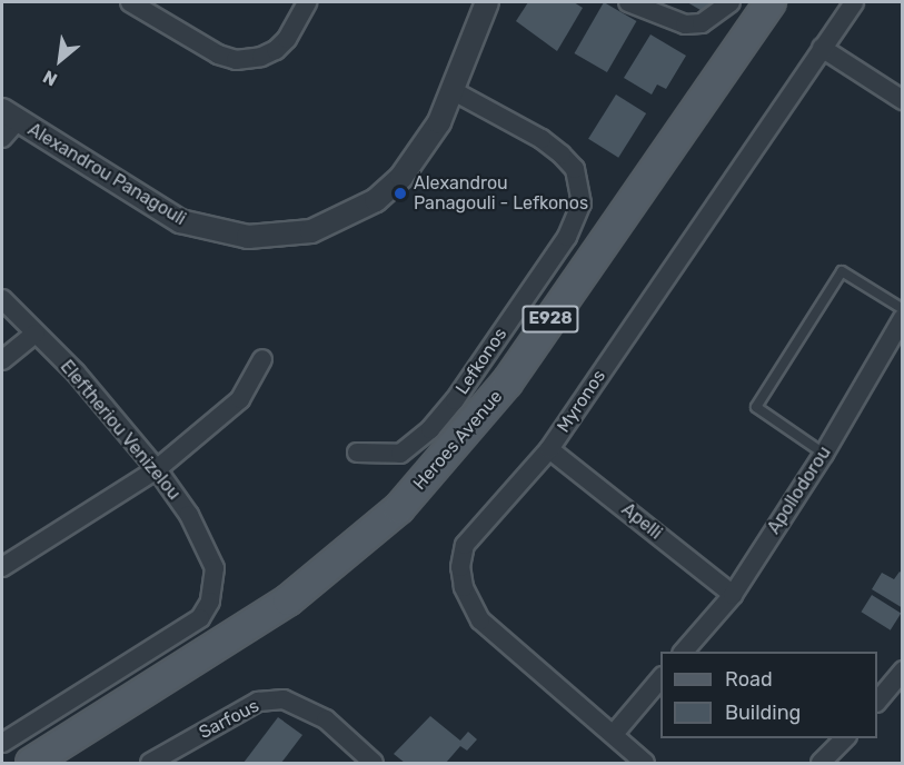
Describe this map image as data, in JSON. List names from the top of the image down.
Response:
{
  "streets": {
    "main road": ["E928", "Heroes Avenue"],
    "street": [
      "Alexandrou Panagouli",
      "Lefkonos",
      "Myronos",
      "Eleftheriou Venizelou",
      "Apollodorou",
      "Apelli",
      "Sarfous"
    ]
  },
  "crossings": [
    ["Alexandrou Panagouli", "Lefkonos"],
    ["Myronos", "Apelli"],
    ["Apollodorou", "Apelli"]
  ],
  "places": ["Alexandrou Panagouli - Lefkonos"],
  "legend": ["Road", "Building"],
  "north": "bottom left"
}
